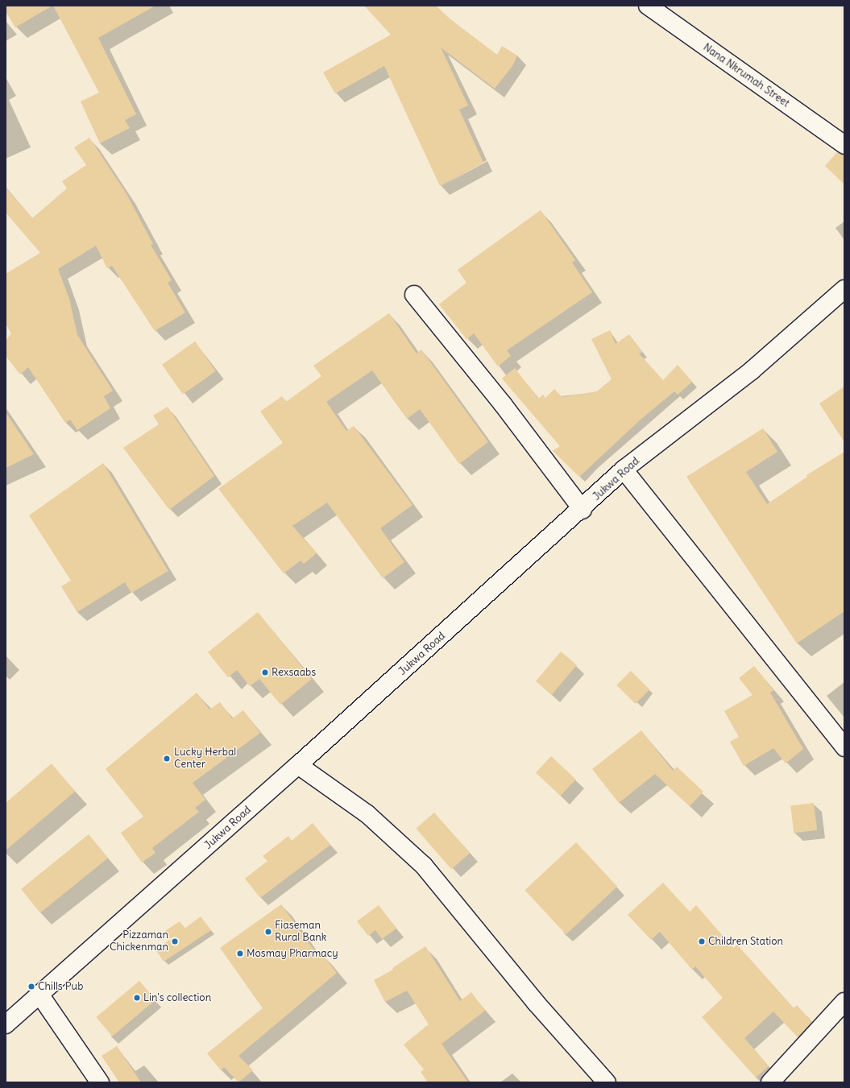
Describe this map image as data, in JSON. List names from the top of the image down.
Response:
{
  "streets": {
    "street": ["Nana Nkrumah Street", "Jukwa Road"]
  },
  "places": [
    "Rexsaabs",
    "Lucky Herbal Center",
    "Fiaseman Rural Bank",
    "Pizzaman Chickenman",
    "Children Station",
    "Mosmay Pharmacy",
    "Chills Pub",
    "Lin's collection"
  ]
}
